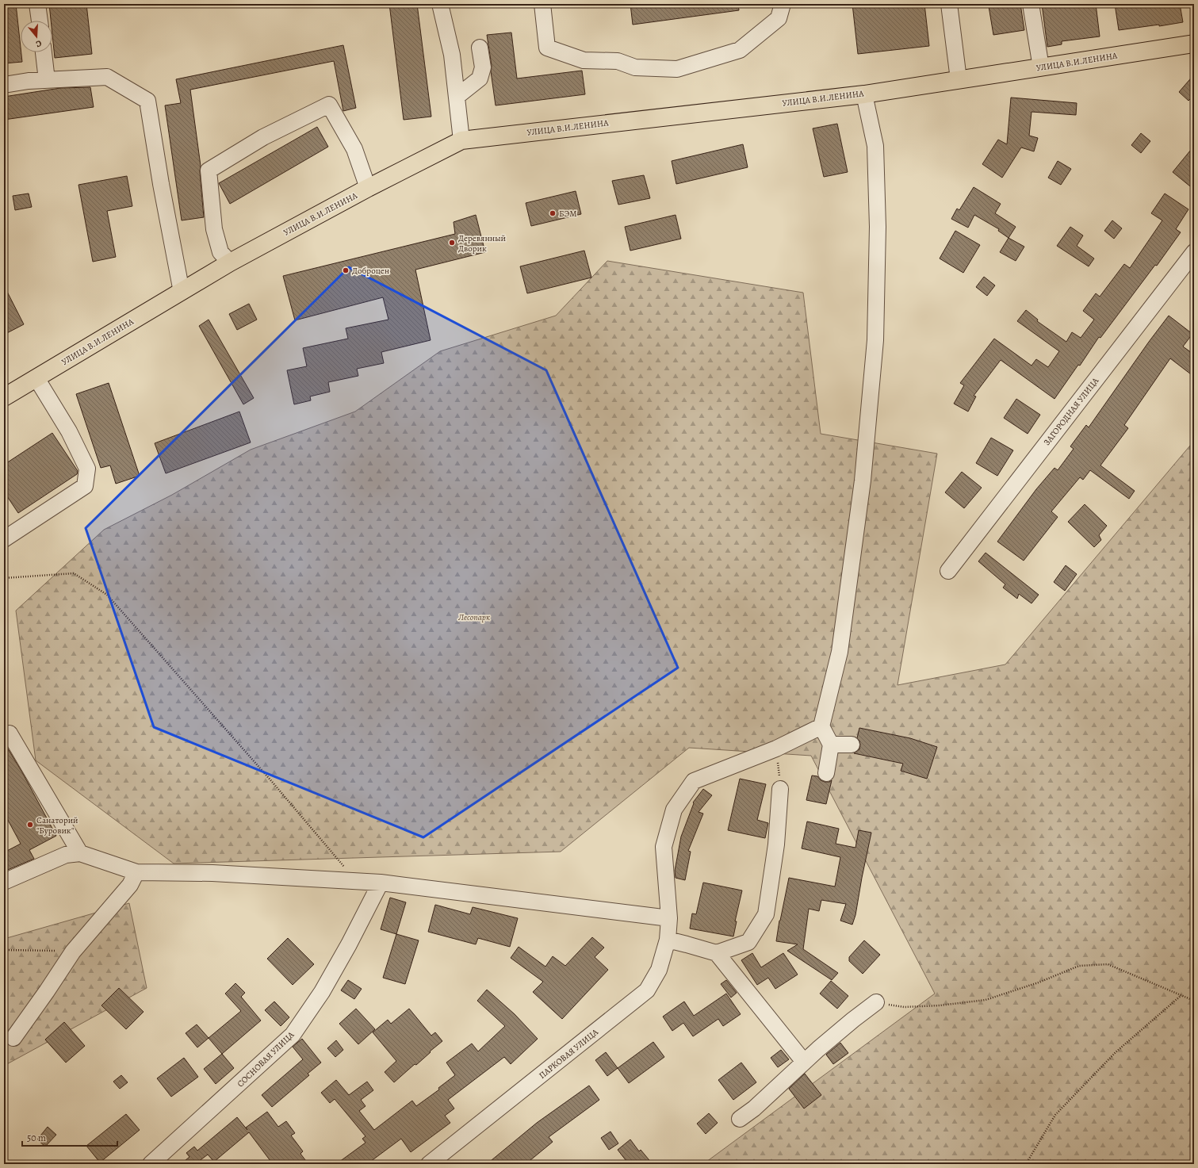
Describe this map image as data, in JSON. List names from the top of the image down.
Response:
{
  "streets": {
    "main road": ["УЛИЦА В.И.ЛЕНИНА"],
    "street": ["ЗАГОРОДНАЯ УЛИЦА", "ПАРКОВАЯ УЛИЦА", "СОСНОВАЯ УЛИЦА"]
  },
  "parks": ["Лесопарк"],
  "places": [
    "БЭМ",
    "Деревянный Дворик",
    "Доброцен",
    "Санаторий \"Буровик\""
  ],
  "scale_bar": "50 m",
  "north": "bottom"
}
